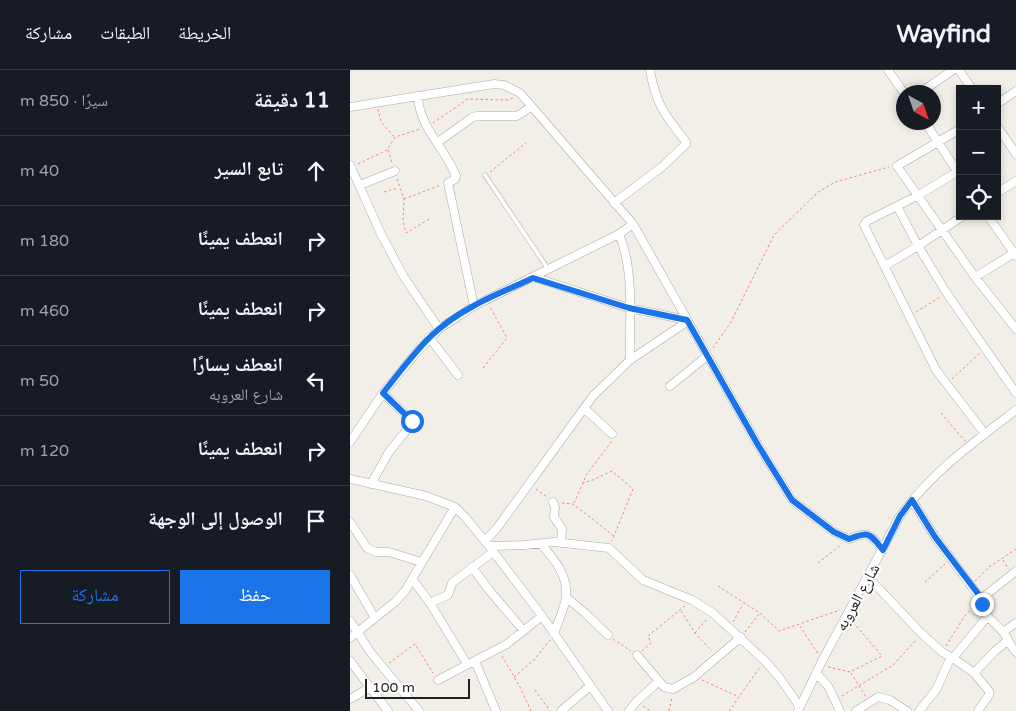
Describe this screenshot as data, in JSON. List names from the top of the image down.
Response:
{
  "streets": {
    "street": ["شارع العروبه"]
  },
  "scale_bar": "100 m",
  "north": "bottom right",
  "page": {
    "header": "Wayfind",
    "nav": ["الخريطة", "الطبقات", "مشاركة"],
    "heading": ["11 دقيقة", "سيرًا · 850 m"],
    "map_buttons": ["+", "−"],
    "list": [
      ["تابع السير", "40 m"],
      ["انعطف يمينًا", "180 m"],
      ["انعطف يمينًا", "460 m"],
      ["انعطف يسارًا", "شارع العروبه", "50 m"],
      ["انعطف يمينًا", "120 m"],
      "الوصول إلى الوجهة"
    ],
    "buttons": ["حفظ", "مشاركة"],
    "scale": "100 m"
  }
}
